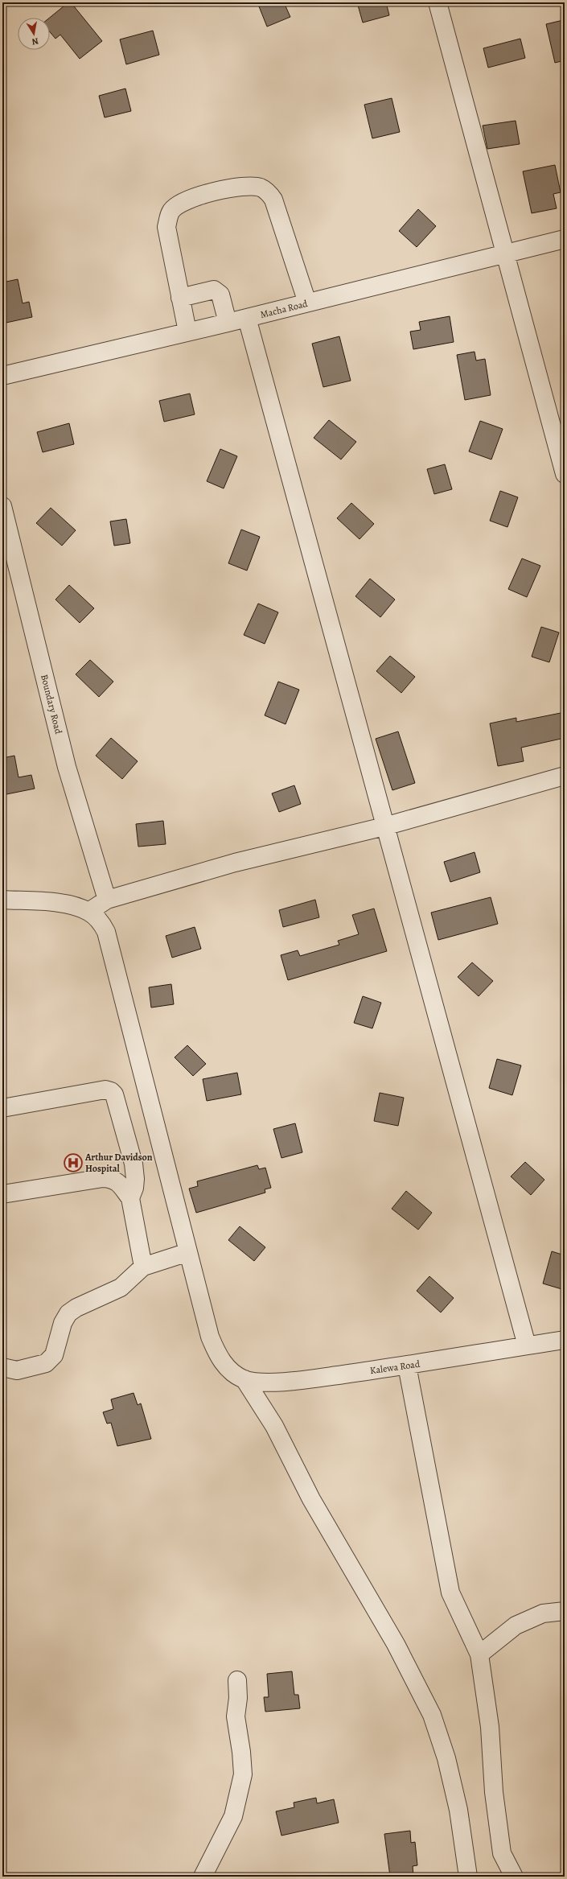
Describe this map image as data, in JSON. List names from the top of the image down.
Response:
{
  "streets": {
    "street": ["Macha Road", "Boundary Road", "Kalewa Road"]
  },
  "places": {
    "hospital": ["Arthur Davidson Hospital"]
  },
  "north": "bottom"
}
